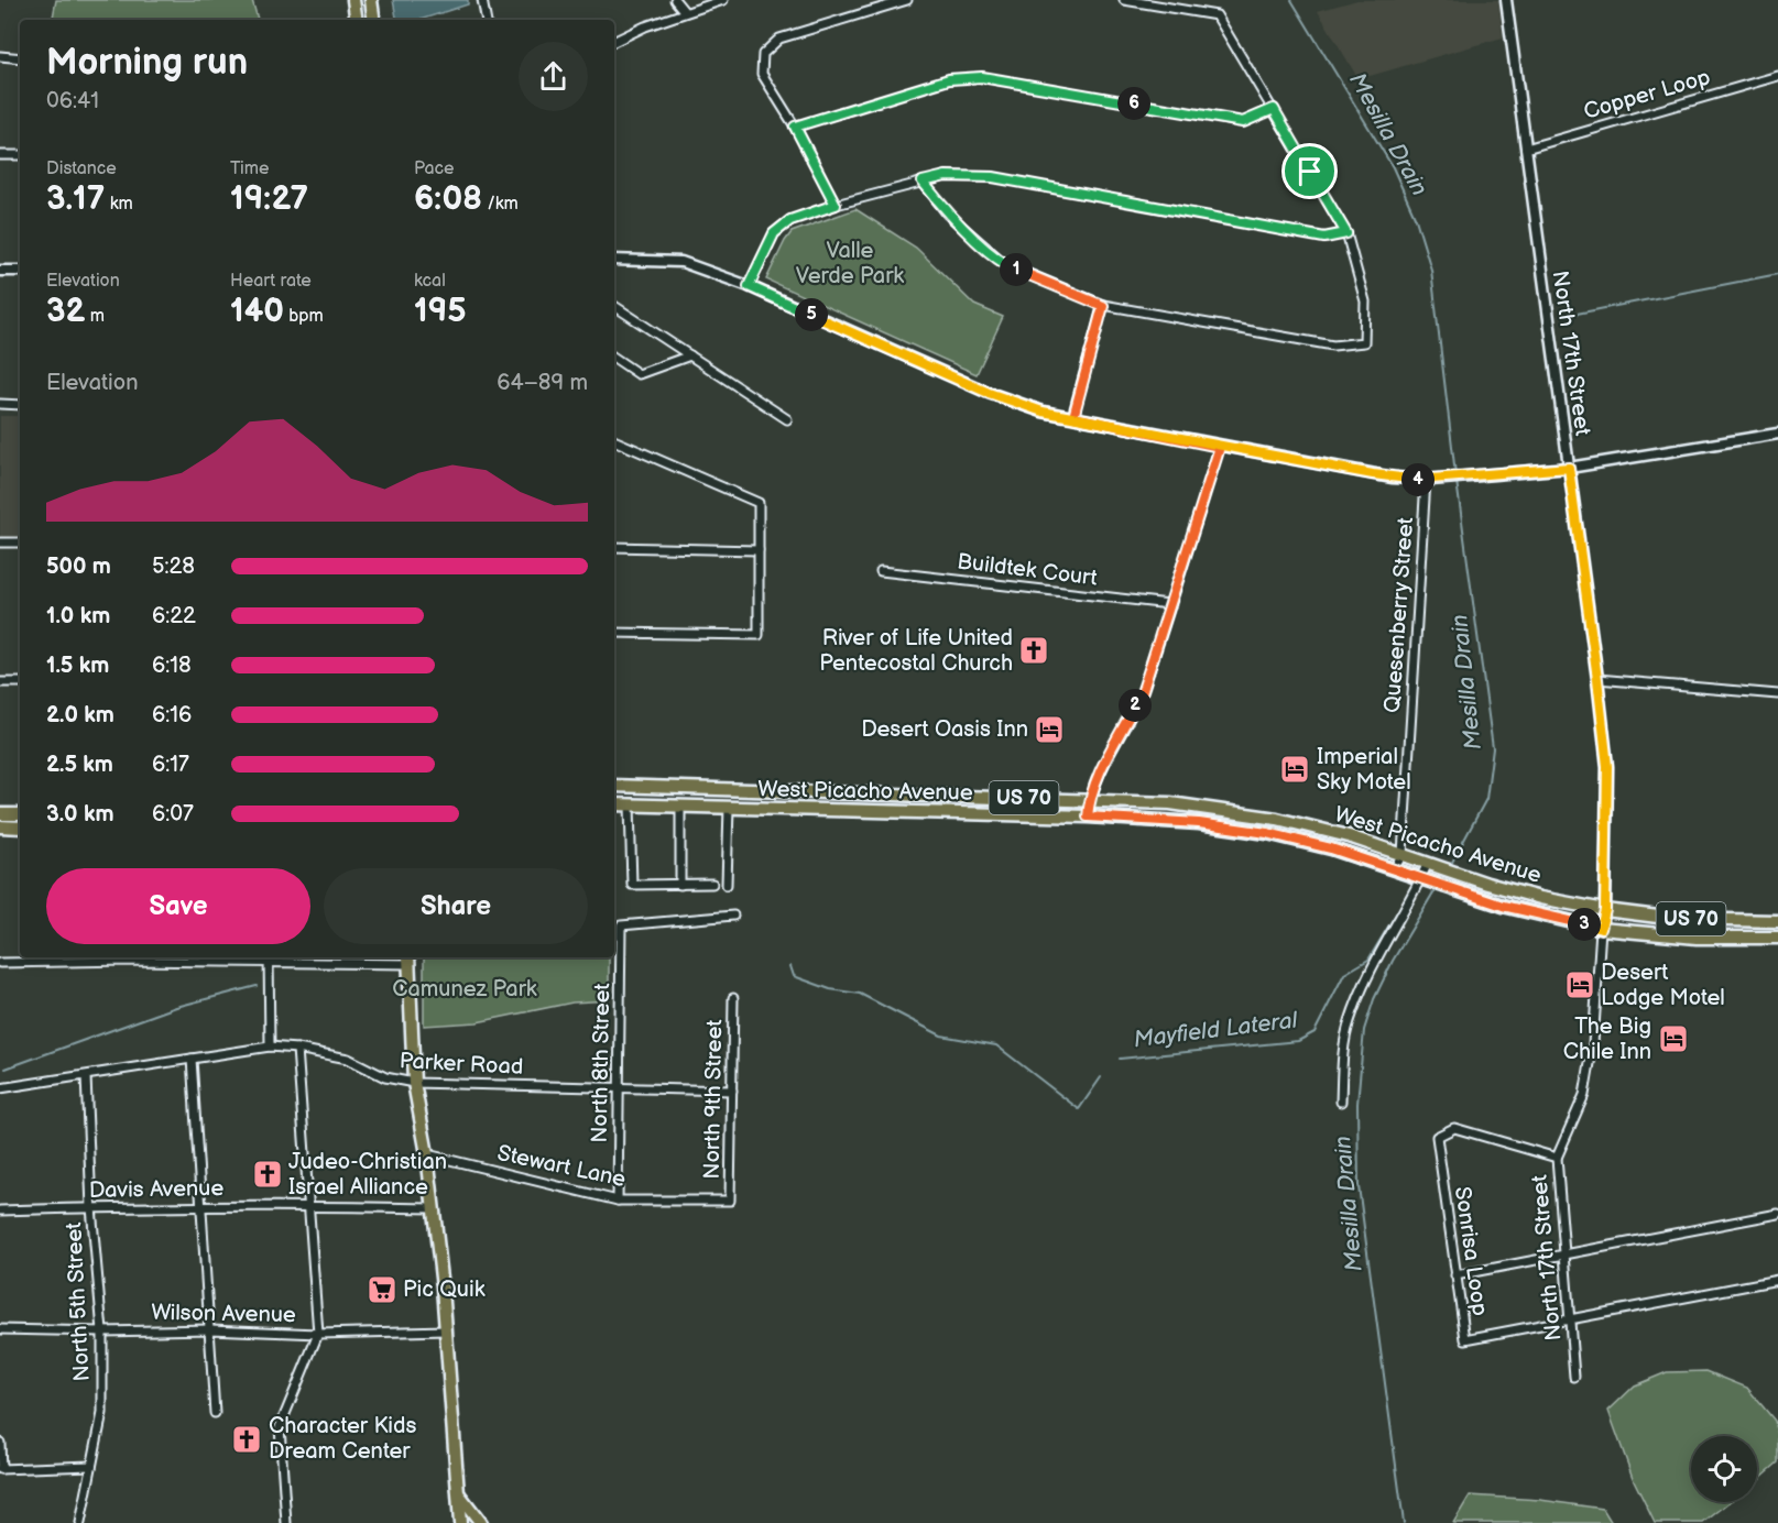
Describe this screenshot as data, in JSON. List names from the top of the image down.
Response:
{
  "streets": {
    "main road": ["West Picacho Avenue", "US 70"],
    "street": [
      "Copper Loop",
      "North 17th Street",
      "Buildtek Court",
      "Quesenberry Street",
      "North 8th Street",
      "Parker Road",
      "North 9th Street",
      "Stewart Lane",
      "Davis Avenue",
      "Sonrisa Loop",
      "North 5th Street",
      "Wilson Avenue"
    ]
  },
  "crossings": [
    ["Copper Loop", "North 17th Street"],
    ["North 17th Street", "West Picacho Avenue"],
    ["North 17th Street", "Sonrisa Loop"],
    ["Quesenberry Street", "West Picacho Avenue"],
    ["North 8th Street", "Parker Road"],
    ["North 8th Street", "Stewart Lane"],
    ["Parker Road", "North 9th Street"],
    ["Parker Road", "North 5th Street"],
    ["North 9th Street", "Stewart Lane"],
    ["Davis Avenue", "North 5th Street"],
    ["North 5th Street", "Wilson Avenue"]
  ],
  "water": ["Mesilla Drain", "Mayfield Lateral"],
  "parks": ["Valle Verde Park", "Camunez Park"],
  "places": {
    "church": ["River of Life United Pentecostal Church", "Judeo-Christian Israel Alliance", "Character Kids Dream Center"],
    "hotel": [
      "Desert Oasis Inn",
      "Imperial Sky Motel",
      "Desert Lodge Motel",
      "The Big Chile Inn"
    ],
    "supermarket": ["Pic Quik"]
  },
  "page": {
    "heading": ["Morning run", "06:41"],
    "pins": [
      "6",
      "1",
      "5",
      "4",
      "2",
      "3"
    ],
    "stats": [
      ["Distance", "3.17 km"],
      ["Time", "19:27"],
      ["Pace", "6:08 /km"],
      ["Elevation", "32 m"],
      ["Heart rate", "140 bpm"],
      ["kcal", "195"]
    ],
    "chart": ["Elevation", "64–89 m"],
    "list": [
      {
        "name": "500 m",
        "note": "5:28"
      },
      {
        "name": "1.0 km",
        "note": "6:22"
      },
      {
        "name": "1.5 km",
        "note": "6:18"
      },
      {
        "name": "2.0 km",
        "note": "6:16"
      },
      {
        "name": "2.5 km",
        "note": "6:17"
      },
      {
        "name": "3.0 km",
        "note": "6:07"
      }
    ],
    "buttons": ["Save", "Share"]
  }
}
